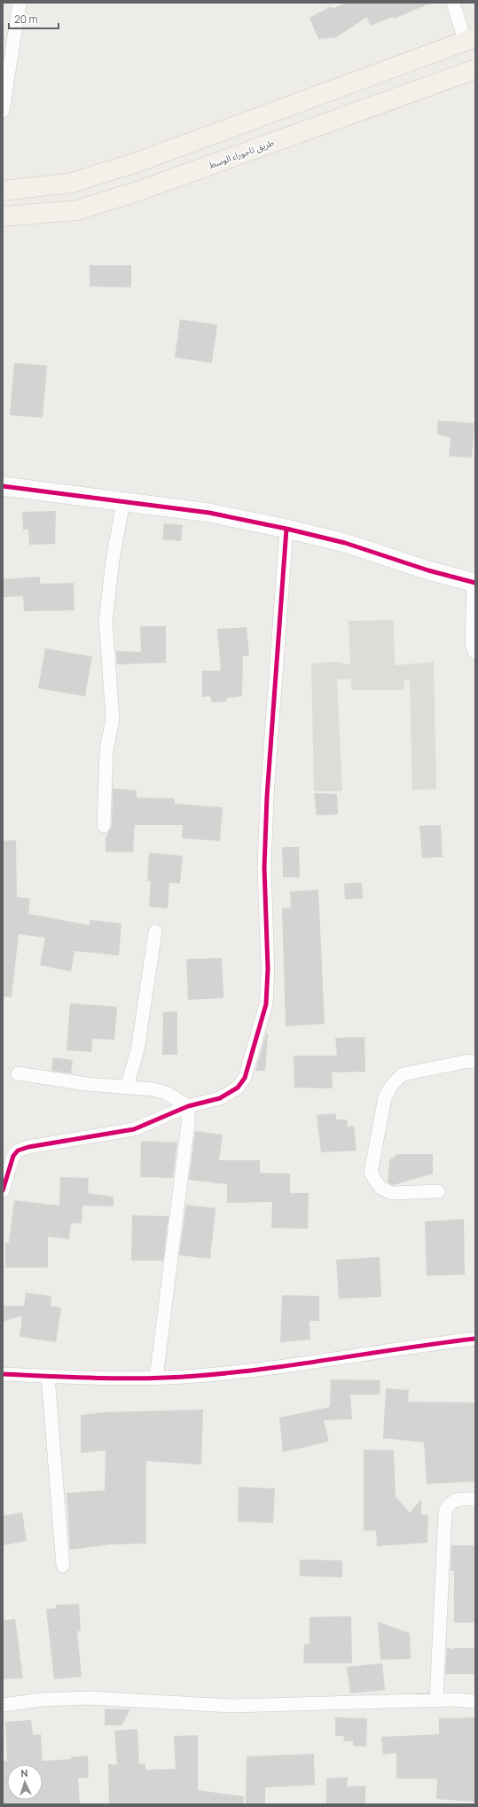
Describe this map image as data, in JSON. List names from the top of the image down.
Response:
{
  "streets": {
    "main road": ["طريق تاجوراء الوسط"]
  },
  "scale_bar": "20 m",
  "north": "top"
}
